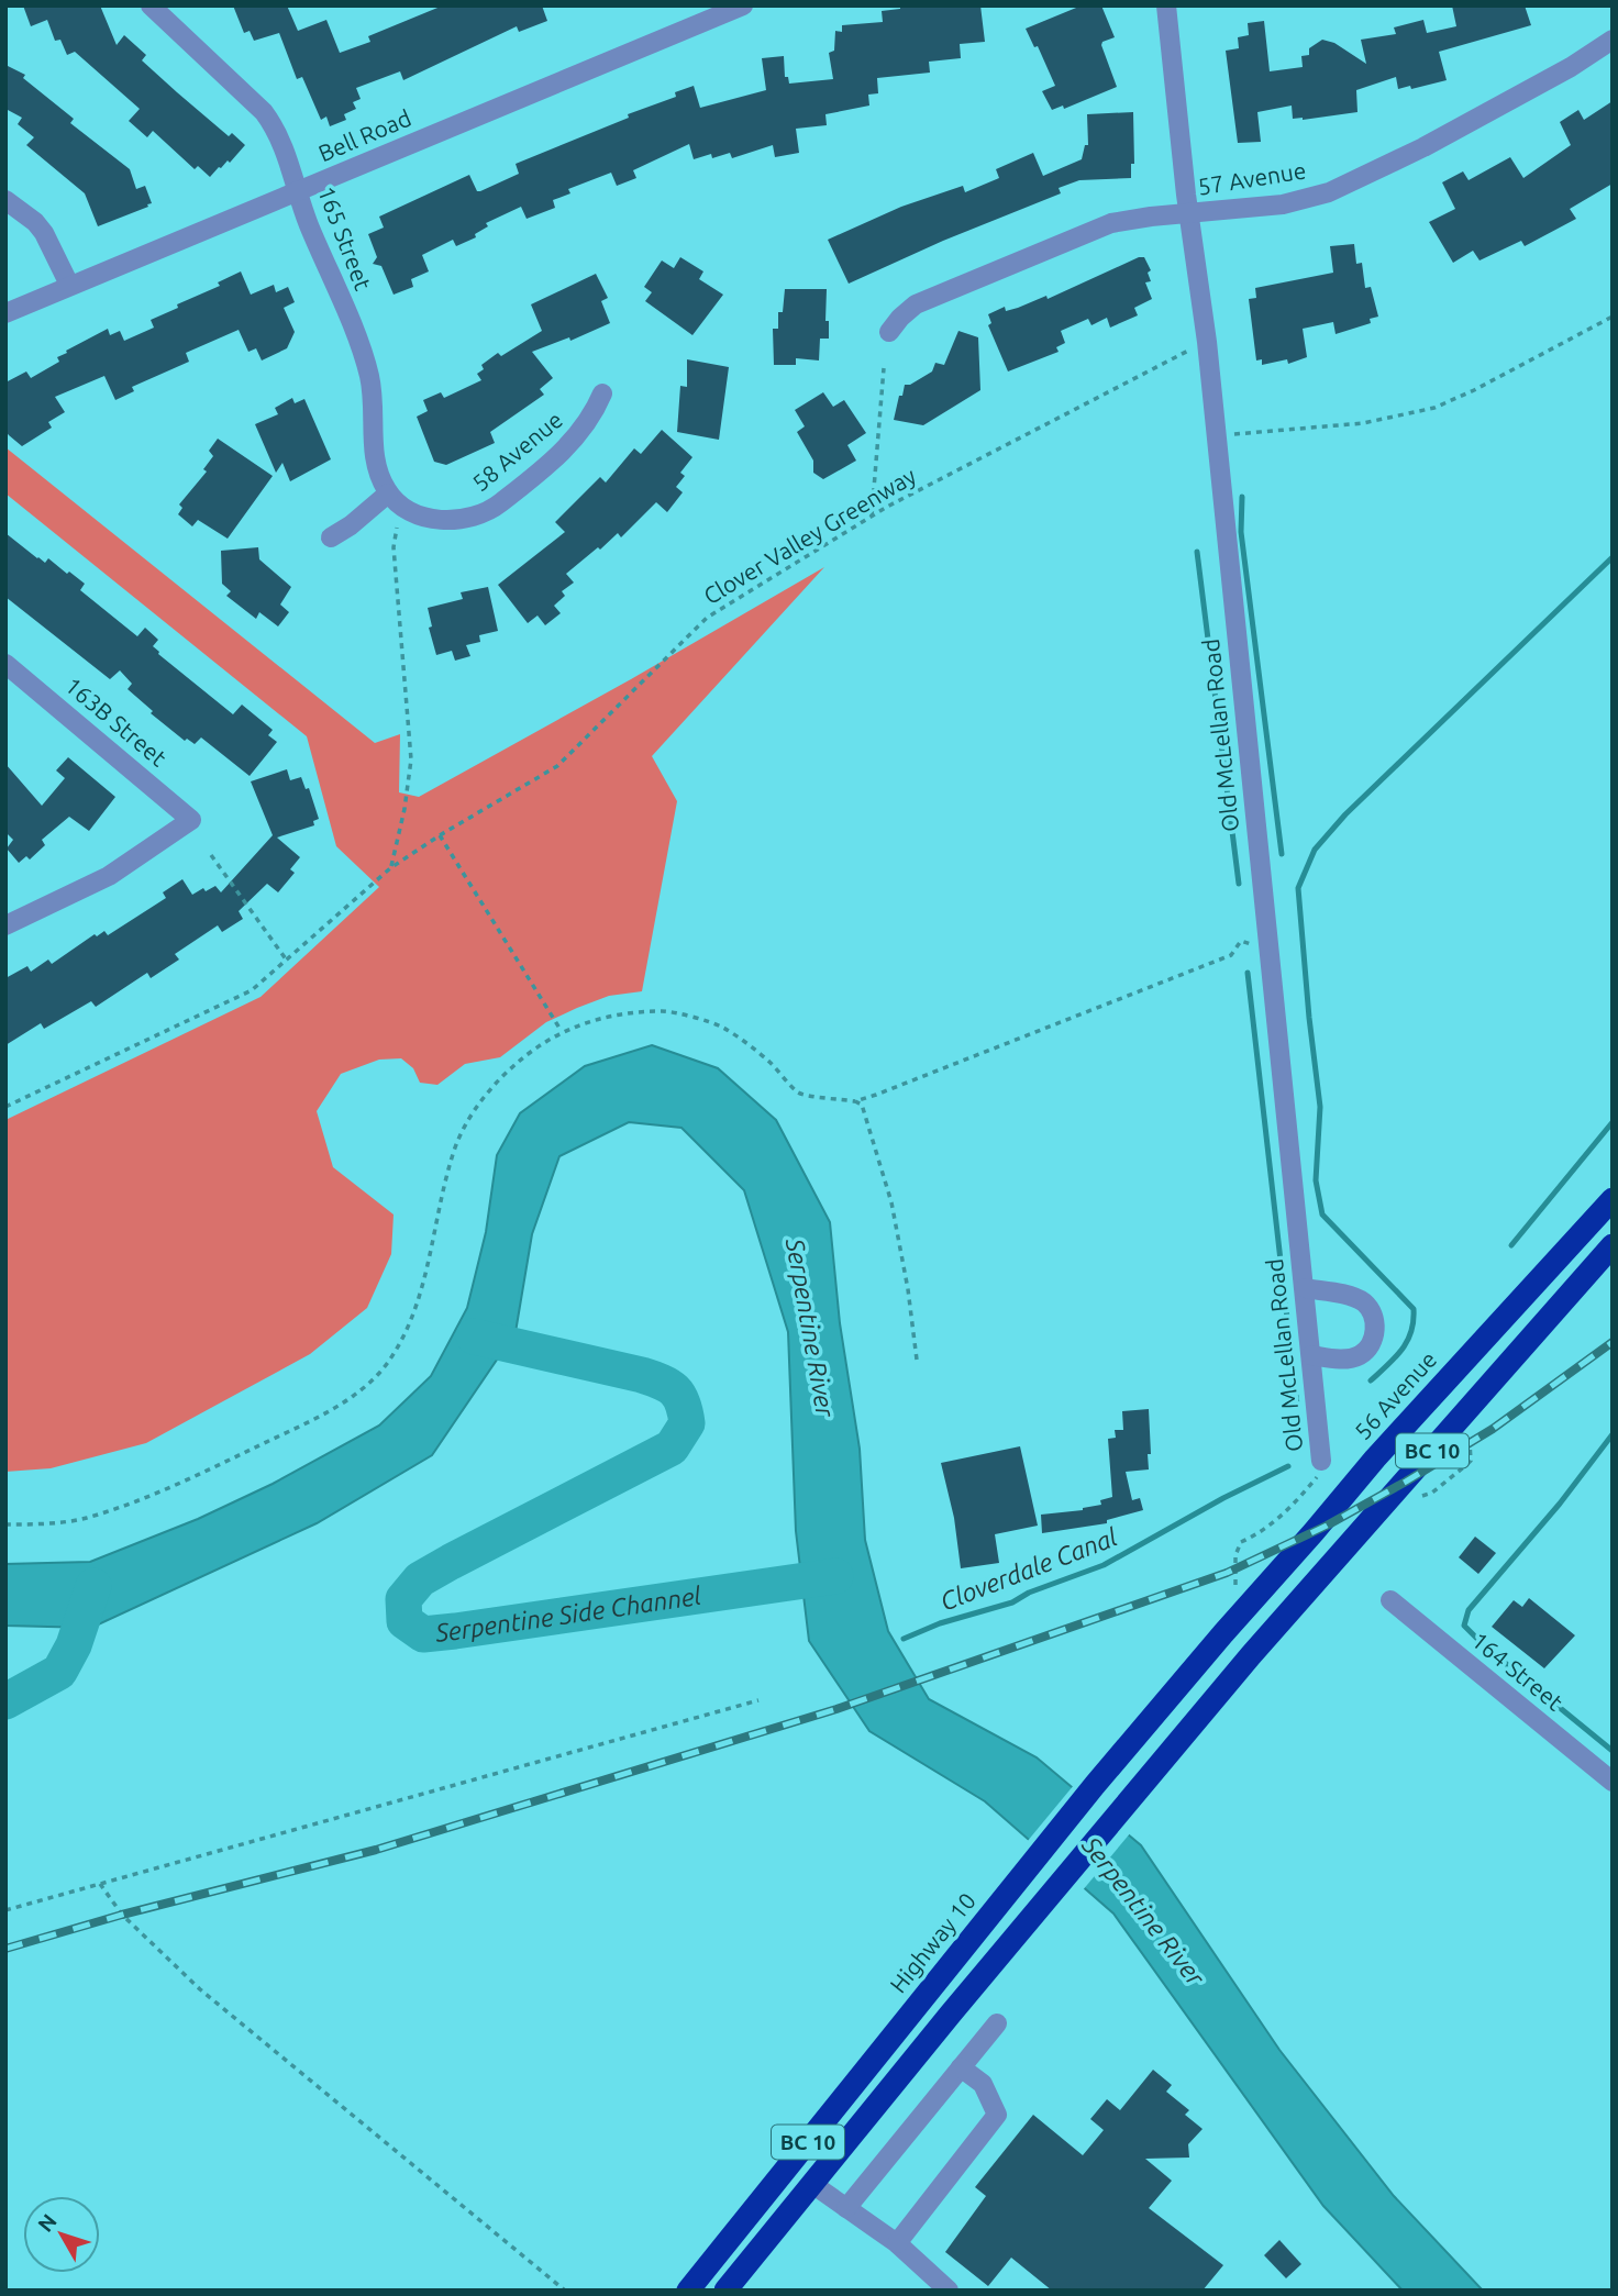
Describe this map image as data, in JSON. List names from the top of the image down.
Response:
{
  "streets": {
    "highway": ["56 Avenue", "BC 10", "Highway 10"],
    "street": [
      "Bell Road",
      "57 Avenue",
      "165 Street",
      "58 Avenue",
      "163B Street",
      "Old McLellan Road",
      "164 Street"
    ],
    "path": ["Clover Valley Greenway"]
  },
  "crossings": [
    ["Bell Road", "165 Street"],
    ["57 Avenue", "Old McLellan Road"],
    ["165 Street", "58 Avenue"],
    ["Clover Valley Greenway", "Old McLellan Road"],
    ["56 Avenue", "Highway 10"]
  ],
  "water": ["Serpentine River", "Cloverdale Canal", "Serpentine Side Channel"],
  "north": "top left"
}
